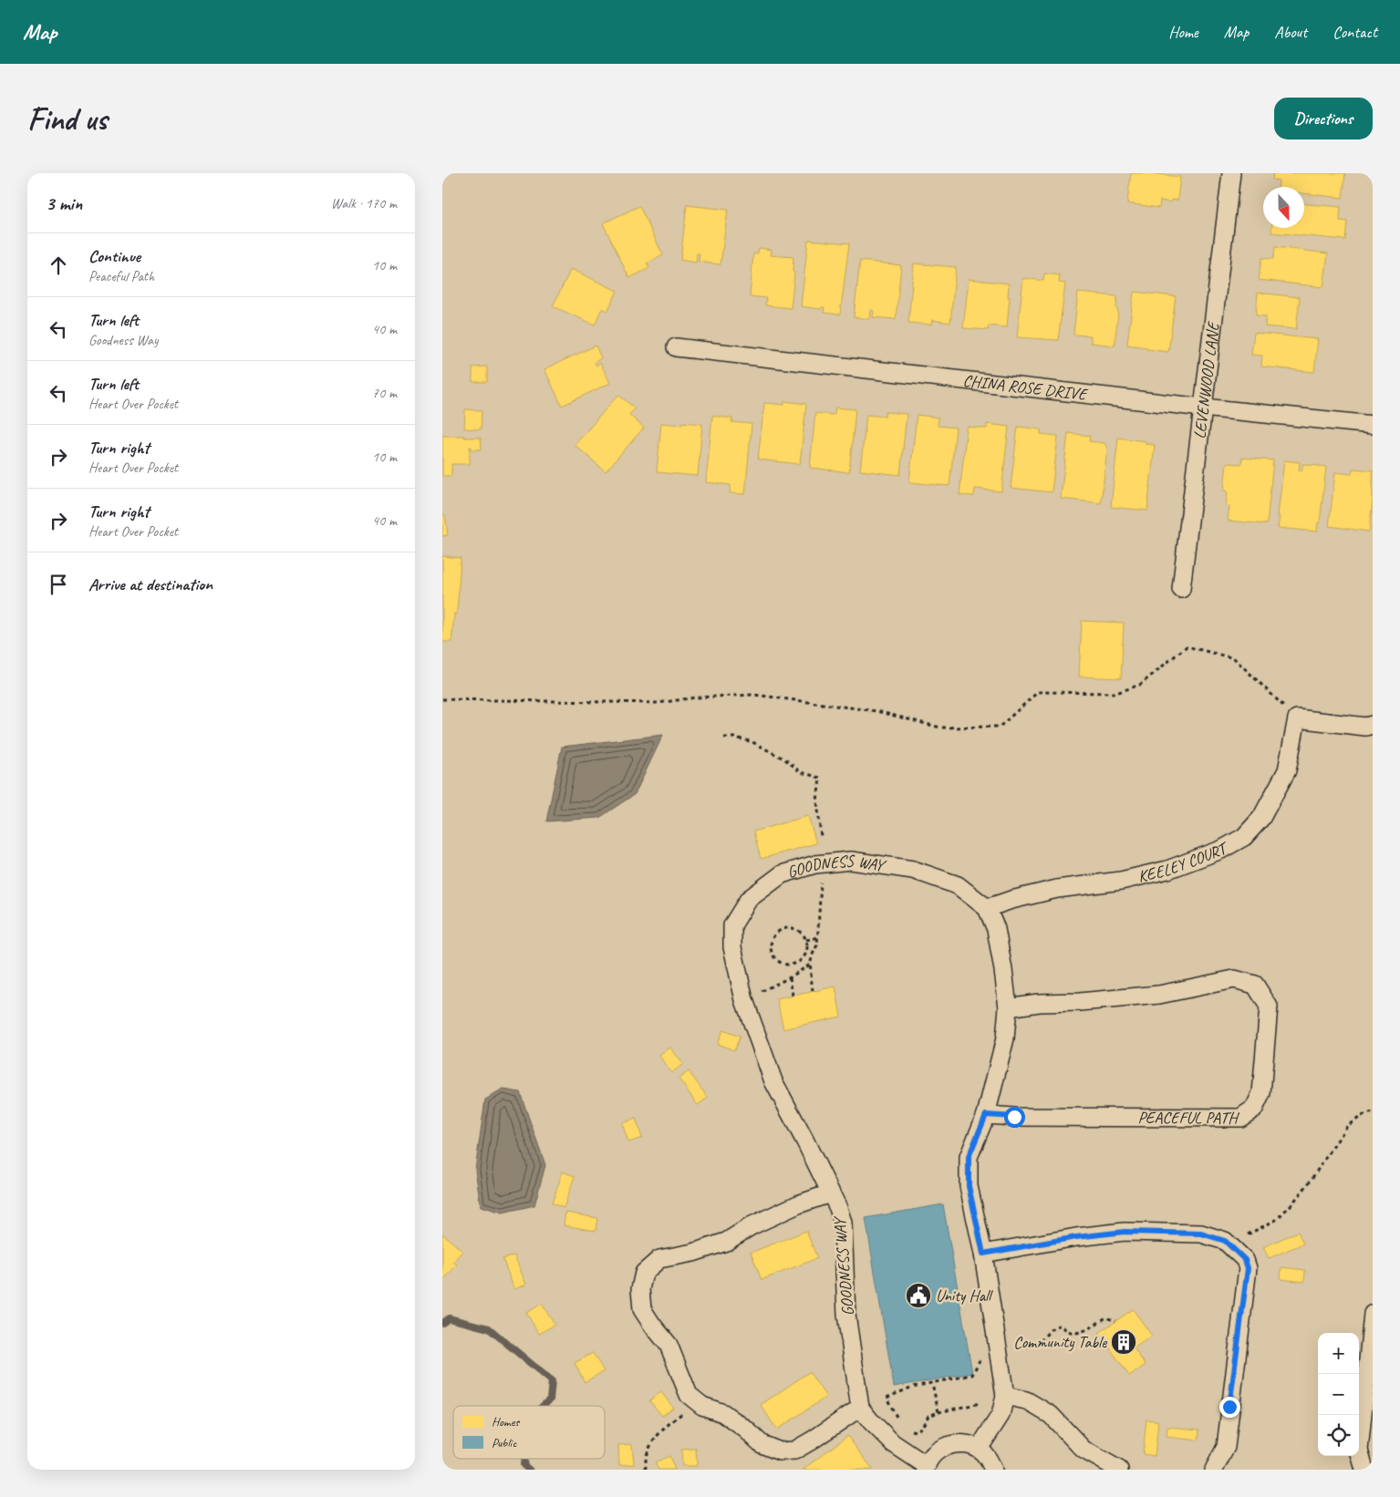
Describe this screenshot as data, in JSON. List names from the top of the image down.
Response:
{
  "streets": {
    "street": [
      "LEVENWOOD LANE",
      "CHINA ROSE DRIVE",
      "KEELEY COURT",
      "GOODNESS WAY",
      "PEACEFUL PATH"
    ]
  },
  "crossings": [
    ["LEVENWOOD LANE", "CHINA ROSE DRIVE"],
    ["KEELEY COURT", "GOODNESS WAY"],
    ["GOODNESS WAY", "PEACEFUL PATH"]
  ],
  "places": {
    "public building": ["Unity Hall"],
    "building": ["Community Table"]
  },
  "legend": ["Homes", "Public"],
  "north": "bottom",
  "page": {
    "header": "Map",
    "nav": [
      "Home",
      "Map",
      "About",
      "Contact"
    ],
    "buttons": "Directions",
    "title": "Find us",
    "heading": ["3 min", "Walk · 170 m"],
    "list": [
      ["Continue", "Peaceful Path", "10 m"],
      ["Turn left", "Goodness Way", "40 m"],
      ["Turn left", "Heart Over Pocket", "70 m"],
      ["Turn right", "Heart Over Pocket", "10 m"],
      ["Turn right", "Heart Over Pocket", "40 m"],
      "Arrive at destination"
    ],
    "map_buttons": ["+", "−"]
  }
}
